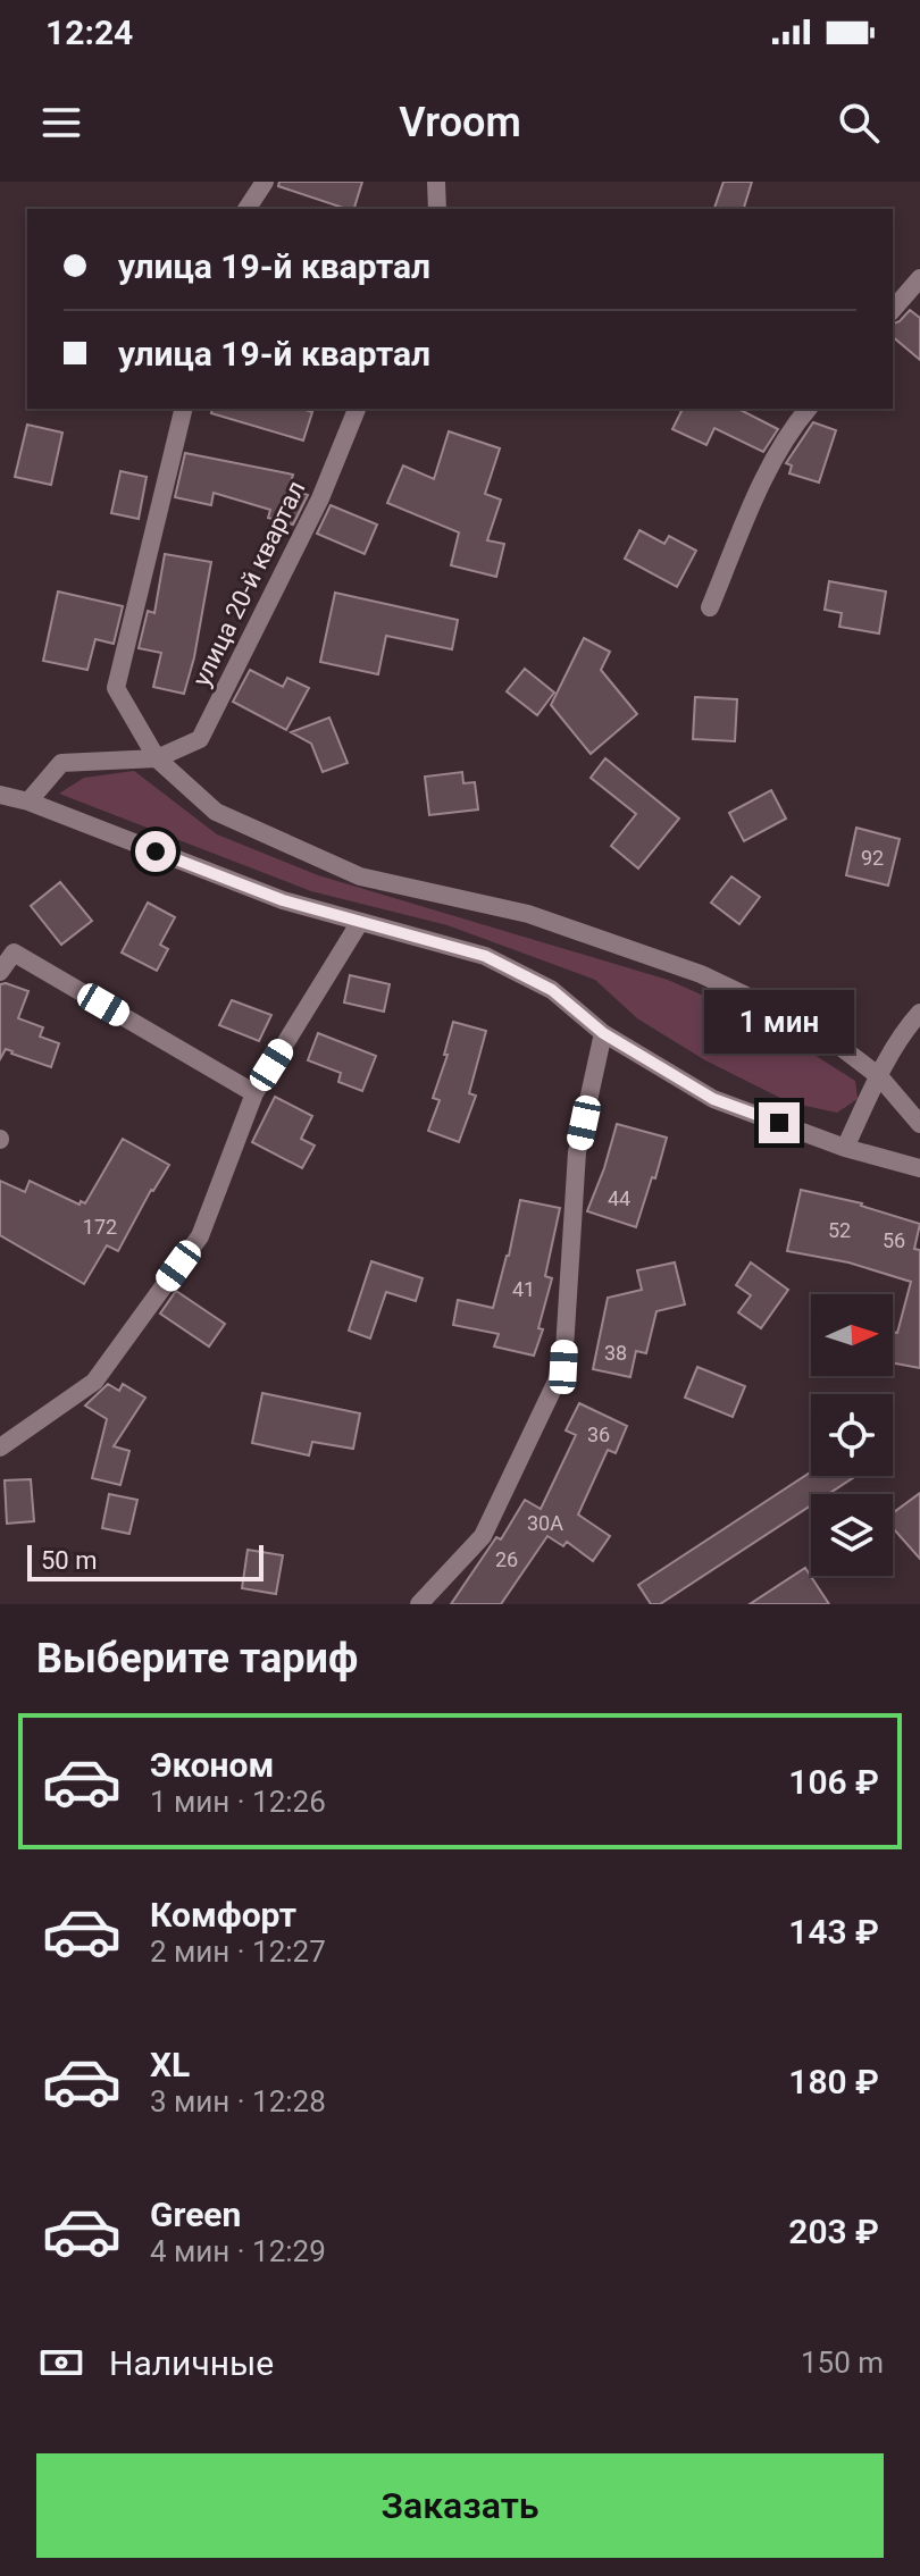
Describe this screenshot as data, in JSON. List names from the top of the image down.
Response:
{
  "streets": {
    "street": ["улица 20-й квартал"]
  },
  "house_numbers": [
    "92",
    "44",
    "172",
    "52",
    "56",
    "41",
    "38",
    "36",
    "30А",
    "26"
  ],
  "scale_bar": "50 m",
  "north": "right",
  "page": {
    "status": "12:24",
    "header": "Vroom",
    "banner": ["улица 19-й квартал", "улица 19-й квартал"],
    "bubble": "1 мин",
    "scale": "50 m",
    "heading": "Выберите тариф",
    "list": [
      {
        "name": "Эконом",
        "note": "1 мин · 12:26",
        "value": "106 ₽"
      },
      {
        "name": "Комфорт",
        "note": "2 мин · 12:27",
        "value": "143 ₽"
      },
      {
        "name": "XL",
        "note": "3 мин · 12:28",
        "value": "180 ₽"
      },
      {
        "name": "Green",
        "note": "4 мин · 12:29",
        "value": "203 ₽"
      }
    ],
    "pay": ["Наличные", "150 m"],
    "buttons": "Заказать"
  }
}
